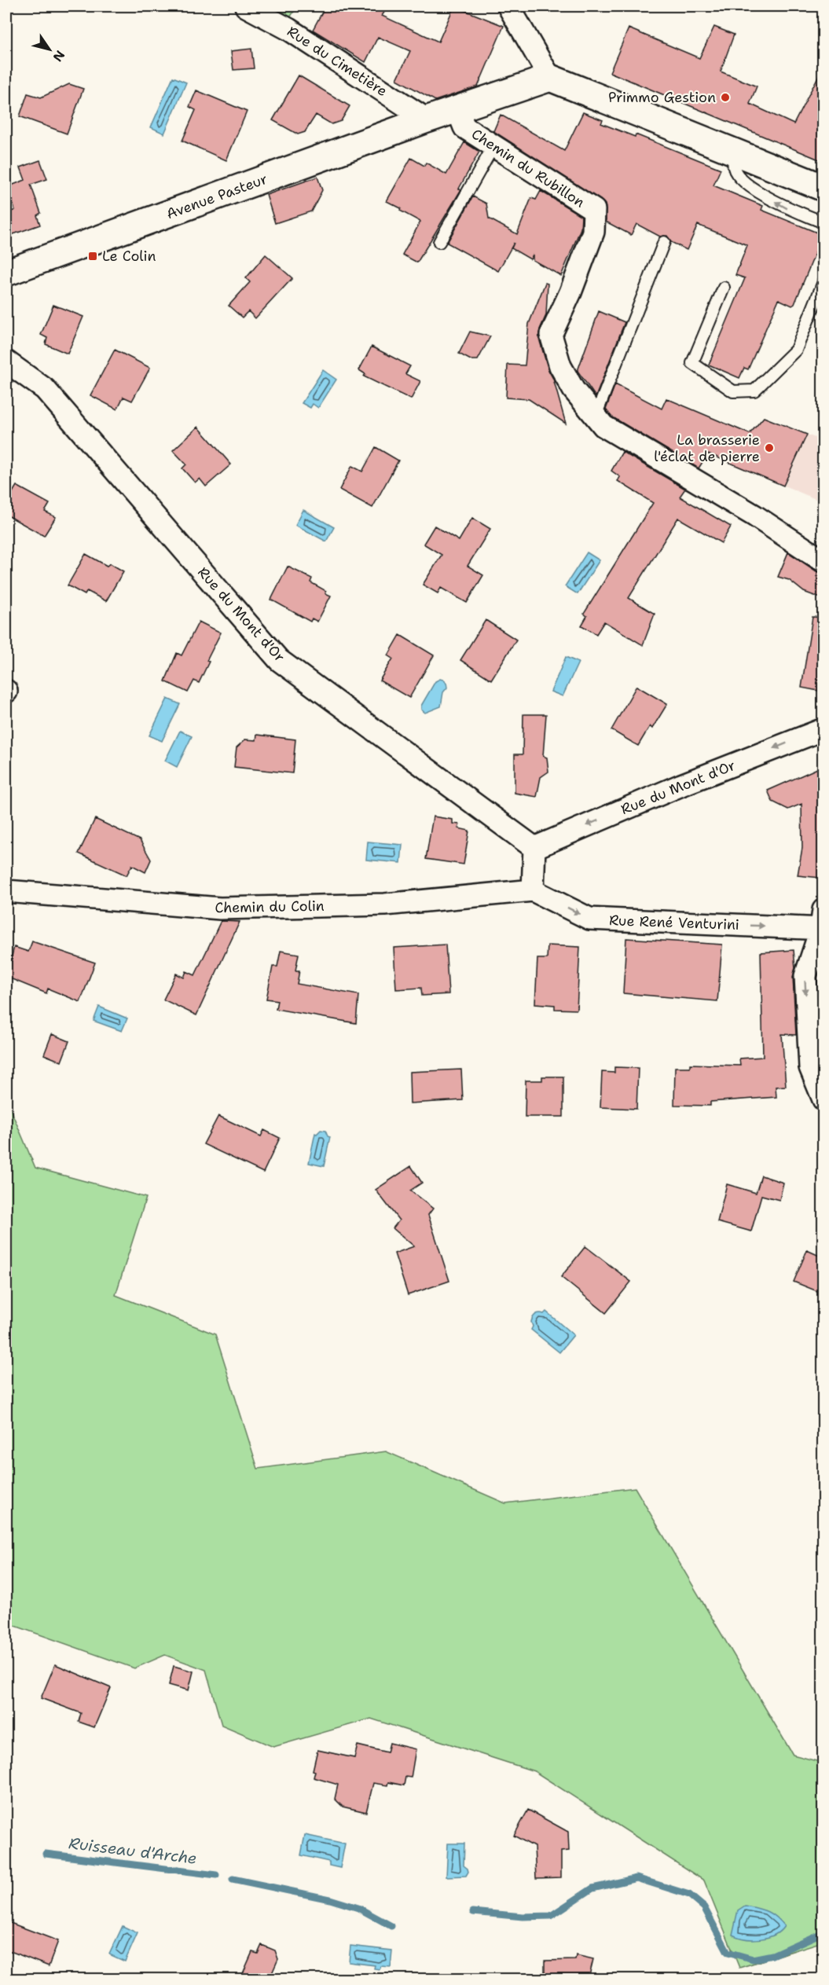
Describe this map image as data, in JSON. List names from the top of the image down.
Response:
{
  "streets": {
    "main road": ["Avenue Pasteur"],
    "street": [
      "Rue du Cimetière",
      "Chemin du Rubillon",
      "Rue du Mont d'Or",
      "Chemin du Colin",
      "Rue René Venturini"
    ]
  },
  "crossings": [
    ["Rue du Cimetière", "Avenue Pasteur"],
    ["Chemin du Rubillon", "Avenue Pasteur"],
    ["Chemin du Colin", "Rue René Venturini"]
  ],
  "one_way": ["Rue René Venturini"],
  "water": ["Ruisseau d'Arche"],
  "places": {
    "other": ["Primmo Gestion", "La brasserie l'éclat de pierre"],
    "transit": ["Le Colin"]
  },
  "north": "bottom right"
}
